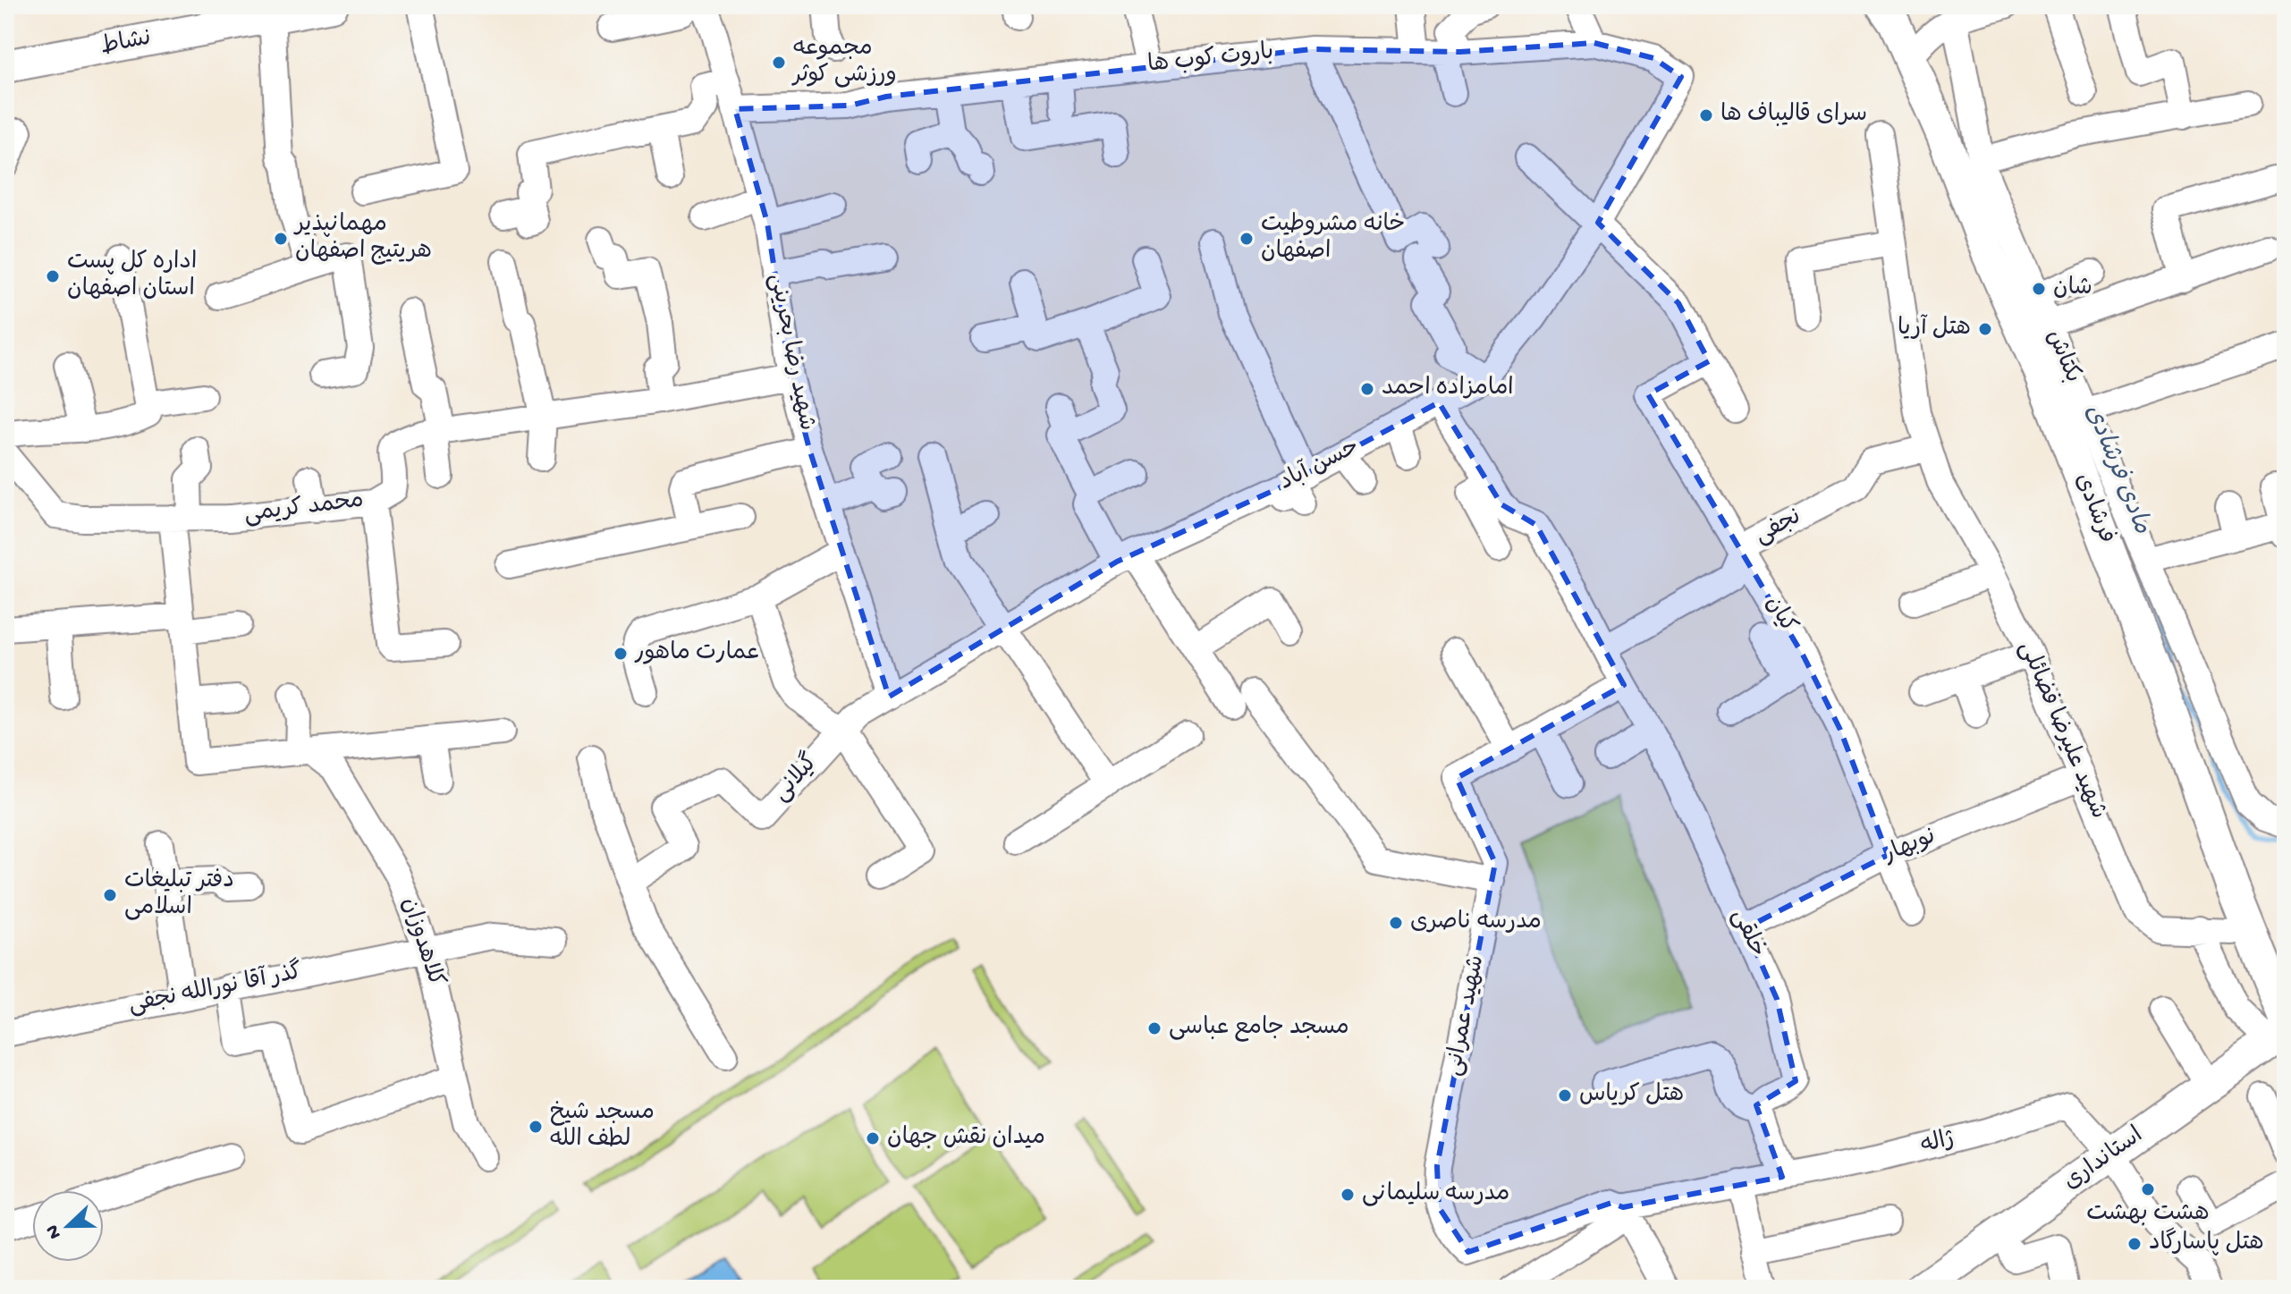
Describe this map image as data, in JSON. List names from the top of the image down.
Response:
{
  "streets": {
    "main road": ["نشاط", "فرشادی", "استانداری"],
    "street": [
      "باروت کوب ها",
      "شهید رضا بحرینی",
      "بکتاش",
      "حسن آباد",
      "محمد کریمی",
      "نجفی",
      "کیان",
      "شهید علیرضا فضائلی",
      "گیلانی",
      "نوبهار",
      "خلقی",
      "کلاهدوزان",
      "گذر آقا نورالله نجفی",
      "شهید عمرانی",
      "ژاله"
    ]
  },
  "crossings": [
    ["باروت کوب ها", "شهید رضا بحرینی"],
    ["باروت کوب ها", "حسن آباد"],
    ["شهید رضا بحرینی", "حسن آباد"],
    ["شهید رضا بحرینی", "محمد کریمی"],
    ["حسن آباد", "گیلانی"],
    ["فرشادی", "شهید علیرضا فضائلی"],
    ["فرشادی", "استانداری"],
    ["نجفی", "کیان"],
    ["نجفی", "شهید علیرضا فضائلی"],
    ["نجفی", "خلقی"],
    ["کیان", "نوبهار"],
    ["شهید علیرضا فضائلی", "نوبهار"],
    ["نوبهار", "خلقی"],
    ["کلاهدوزان", "گذر آقا نورالله نجفی"],
    ["شهید عمرانی", "ژاله"],
    ["ژاله", "استانداری"]
  ],
  "water": ["مادی فرشادی"],
  "places": [
    "مجموعه ورزشی کوثر",
    "سرای قالیباف ها",
    "مهمانپذیر هریتیج اصفهان",
    "خانه مشروطیت اصفهان",
    "اداره کل پست استان اصفهان",
    "شان",
    "هتل آریا",
    "امامزاده احمد",
    "عمارت ماهور",
    "دفتر تبلیغات اسلامی",
    "مدرسه ناصری",
    "مسجد جامع عباسی",
    "هتل کریاس",
    "مسجد شیخ لطف الله",
    "میدان نقش جهان",
    "هشت بهشت",
    "مدرسه سلیمانی",
    "هتل پاسارگاد"
  ],
  "north": "left"
}
